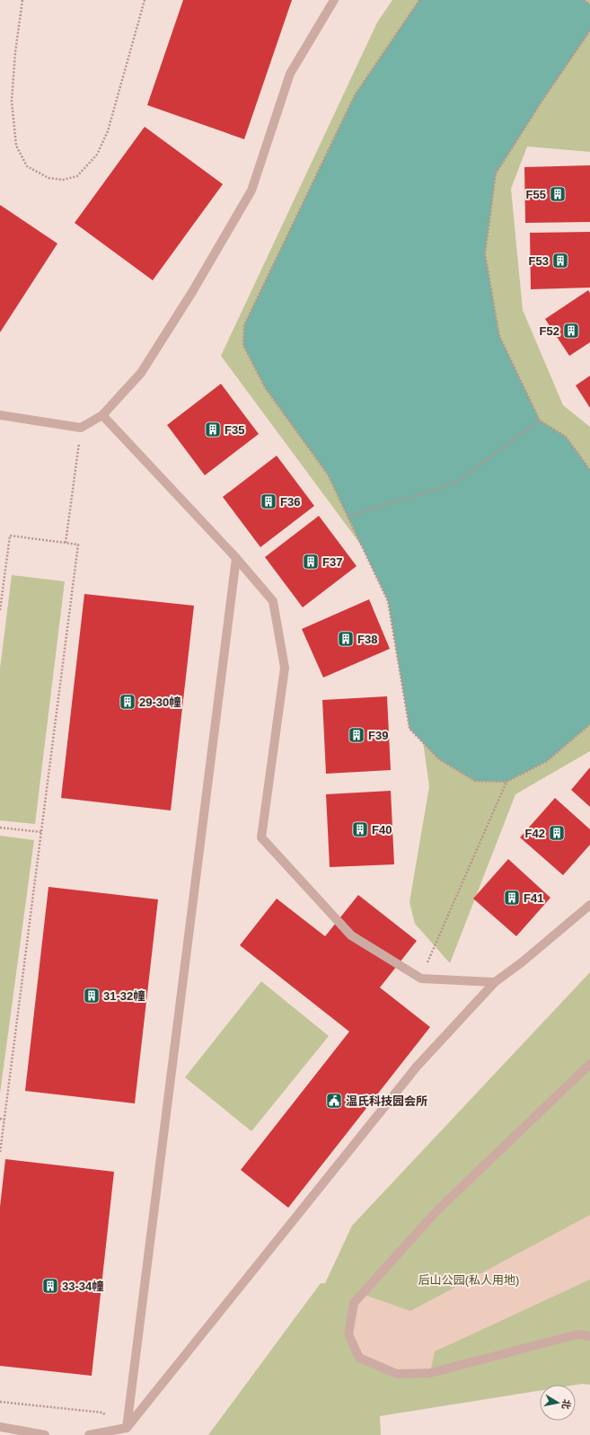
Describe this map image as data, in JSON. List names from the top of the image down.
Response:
{
  "parks": ["后山公园(私人用地)"],
  "places": {
    "building": [
      "F55",
      "F53",
      "F52",
      "F35",
      "F36",
      "F37",
      "F38",
      "29-30幢",
      "F39",
      "F40",
      "F42",
      "F41",
      "31-32幢",
      "33-34幢"
    ],
    "public building": ["温氏科技园会所"]
  },
  "north": "right"
}
